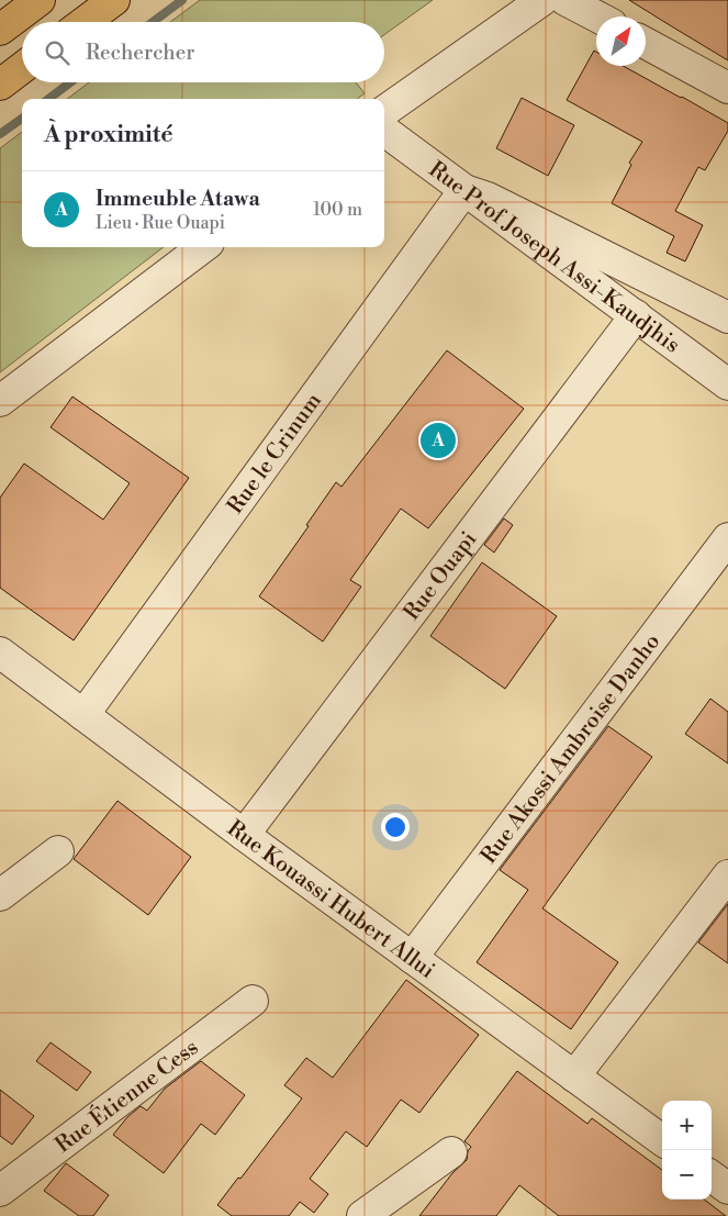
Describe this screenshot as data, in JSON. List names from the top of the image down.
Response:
{
  "streets": {
    "street": [
      "Rue Prof Joseph Assi-Kaudjhis",
      "Rue le Crinum",
      "Rue Ouapi",
      "Rue Akossi Ambroise Danho",
      "Rue Kouassi Hubert Allui",
      "Rue Étienne Cess"
    ]
  },
  "crossings": [
    ["Rue Prof Joseph Assi-Kaudjhis", "Rue le Crinum"],
    ["Rue Prof Joseph Assi-Kaudjhis", "Rue Ouapi"],
    ["Rue le Crinum", "Rue Kouassi Hubert Allui"],
    ["Rue Ouapi", "Rue Kouassi Hubert Allui"],
    ["Rue Akossi Ambroise Danho", "Rue Kouassi Hubert Allui"]
  ],
  "north": "top right",
  "page": {
    "search": "Rechercher",
    "heading": "À proximité",
    "list": [
      {
        "mark": "A",
        "name": "Immeuble Atawa",
        "note": "Lieu · Rue Ouapi",
        "value": "100 m"
      }
    ],
    "pins": "A",
    "map_buttons": ["+", "−"]
  }
}
